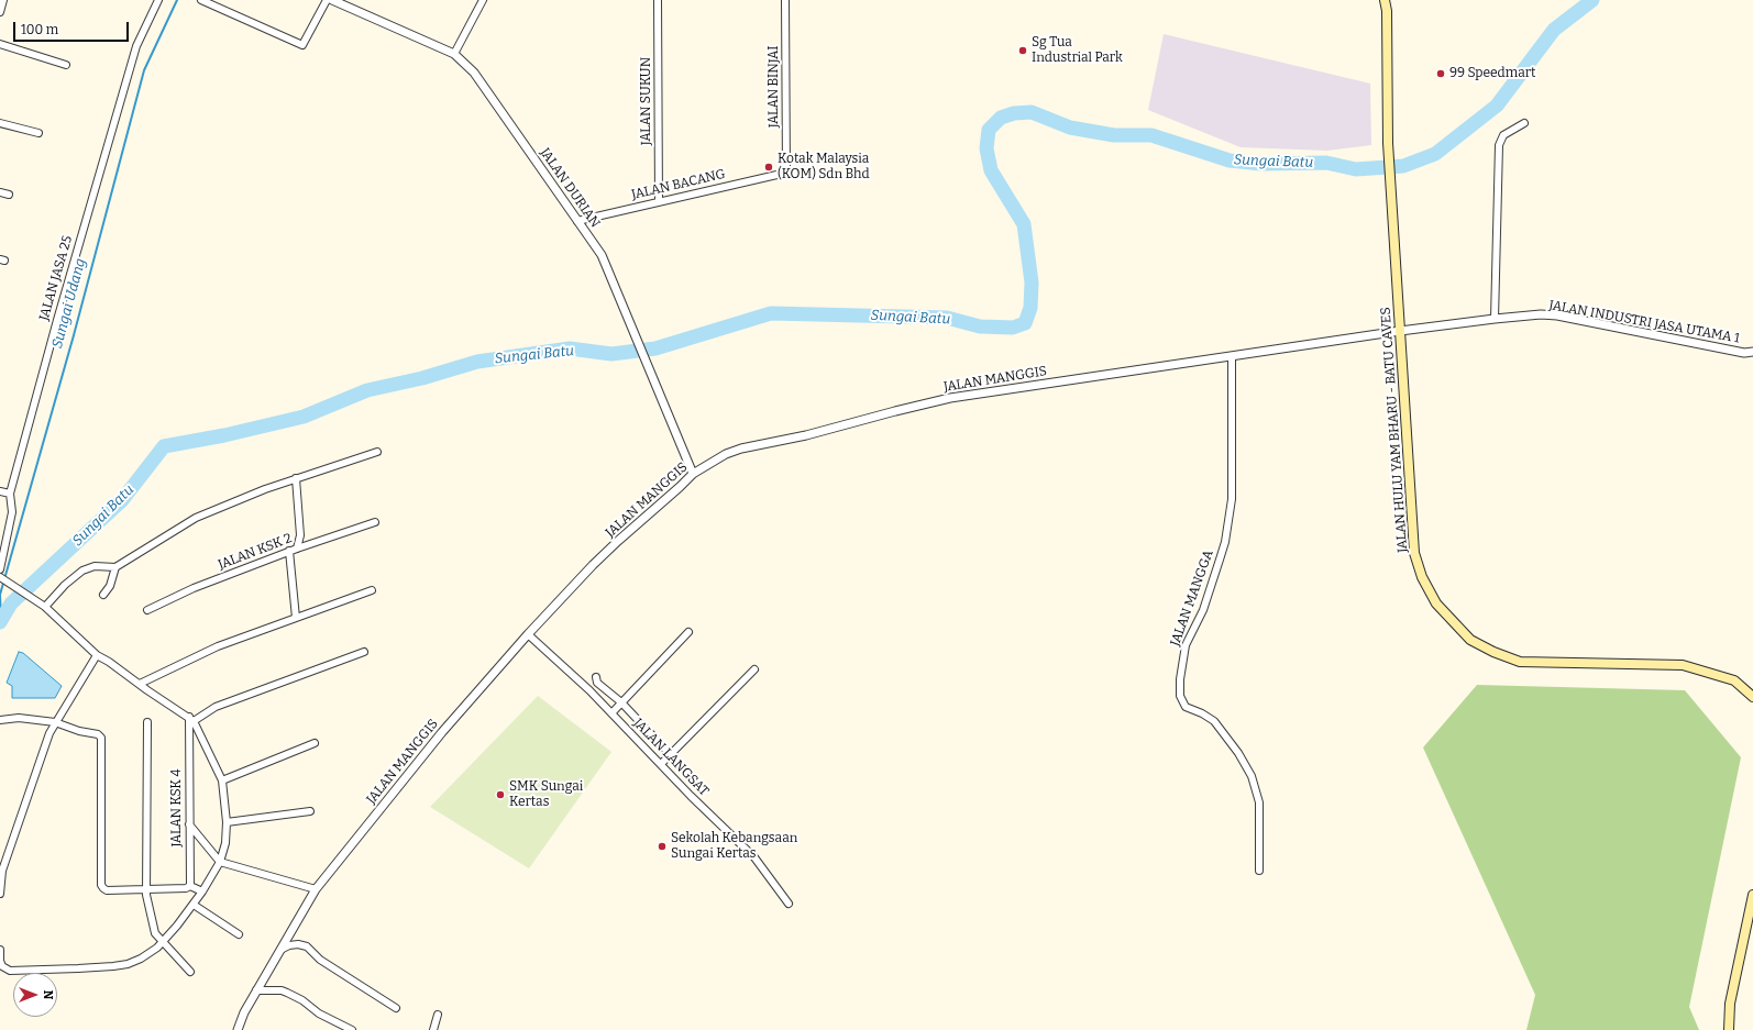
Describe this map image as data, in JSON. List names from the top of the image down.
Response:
{
  "streets": {
    "main road": ["JALAN HULU YAM BHARU - BATU CAVES"],
    "street": [
      "JALAN BINJAI",
      "JALAN SUKUN",
      "JALAN BACANG",
      "JALAN DURIAN",
      "JALAN JASA 25",
      "JALAN INDUSTRI JASA UTAMA 1",
      "JALAN MANGGIS",
      "JALAN KSK 2",
      "JALAN MANGGA",
      "JALAN LANGSAT",
      "JALAN KSK 4"
    ]
  },
  "crossings": [
    ["JALAN BINJAI", "JALAN BACANG"],
    ["JALAN SUKUN", "JALAN BACANG"],
    ["JALAN BACANG", "JALAN DURIAN"],
    ["JALAN DURIAN", "JALAN MANGGIS"],
    ["JALAN INDUSTRI JASA UTAMA 1", "JALAN MANGGIS"],
    ["JALAN INDUSTRI JASA UTAMA 1", "JALAN HULU YAM BHARU - BATU CAVES"],
    ["JALAN MANGGIS", "JALAN HULU YAM BHARU - BATU CAVES"],
    ["JALAN MANGGIS", "JALAN MANGGA"],
    ["JALAN MANGGIS", "JALAN LANGSAT"]
  ],
  "water": ["Sungai Batu", "Sungai Udang"],
  "places": [
    "Sg Tua Industrial Park",
    "99 Speedmart",
    "Kotak Malaysia (KOM) Sdn Bhd",
    "SMK Sungai Kertas",
    "Sekolah Kebangsaan Sungai Kertas"
  ],
  "scale_bar": "100 m",
  "north": "right"
}
